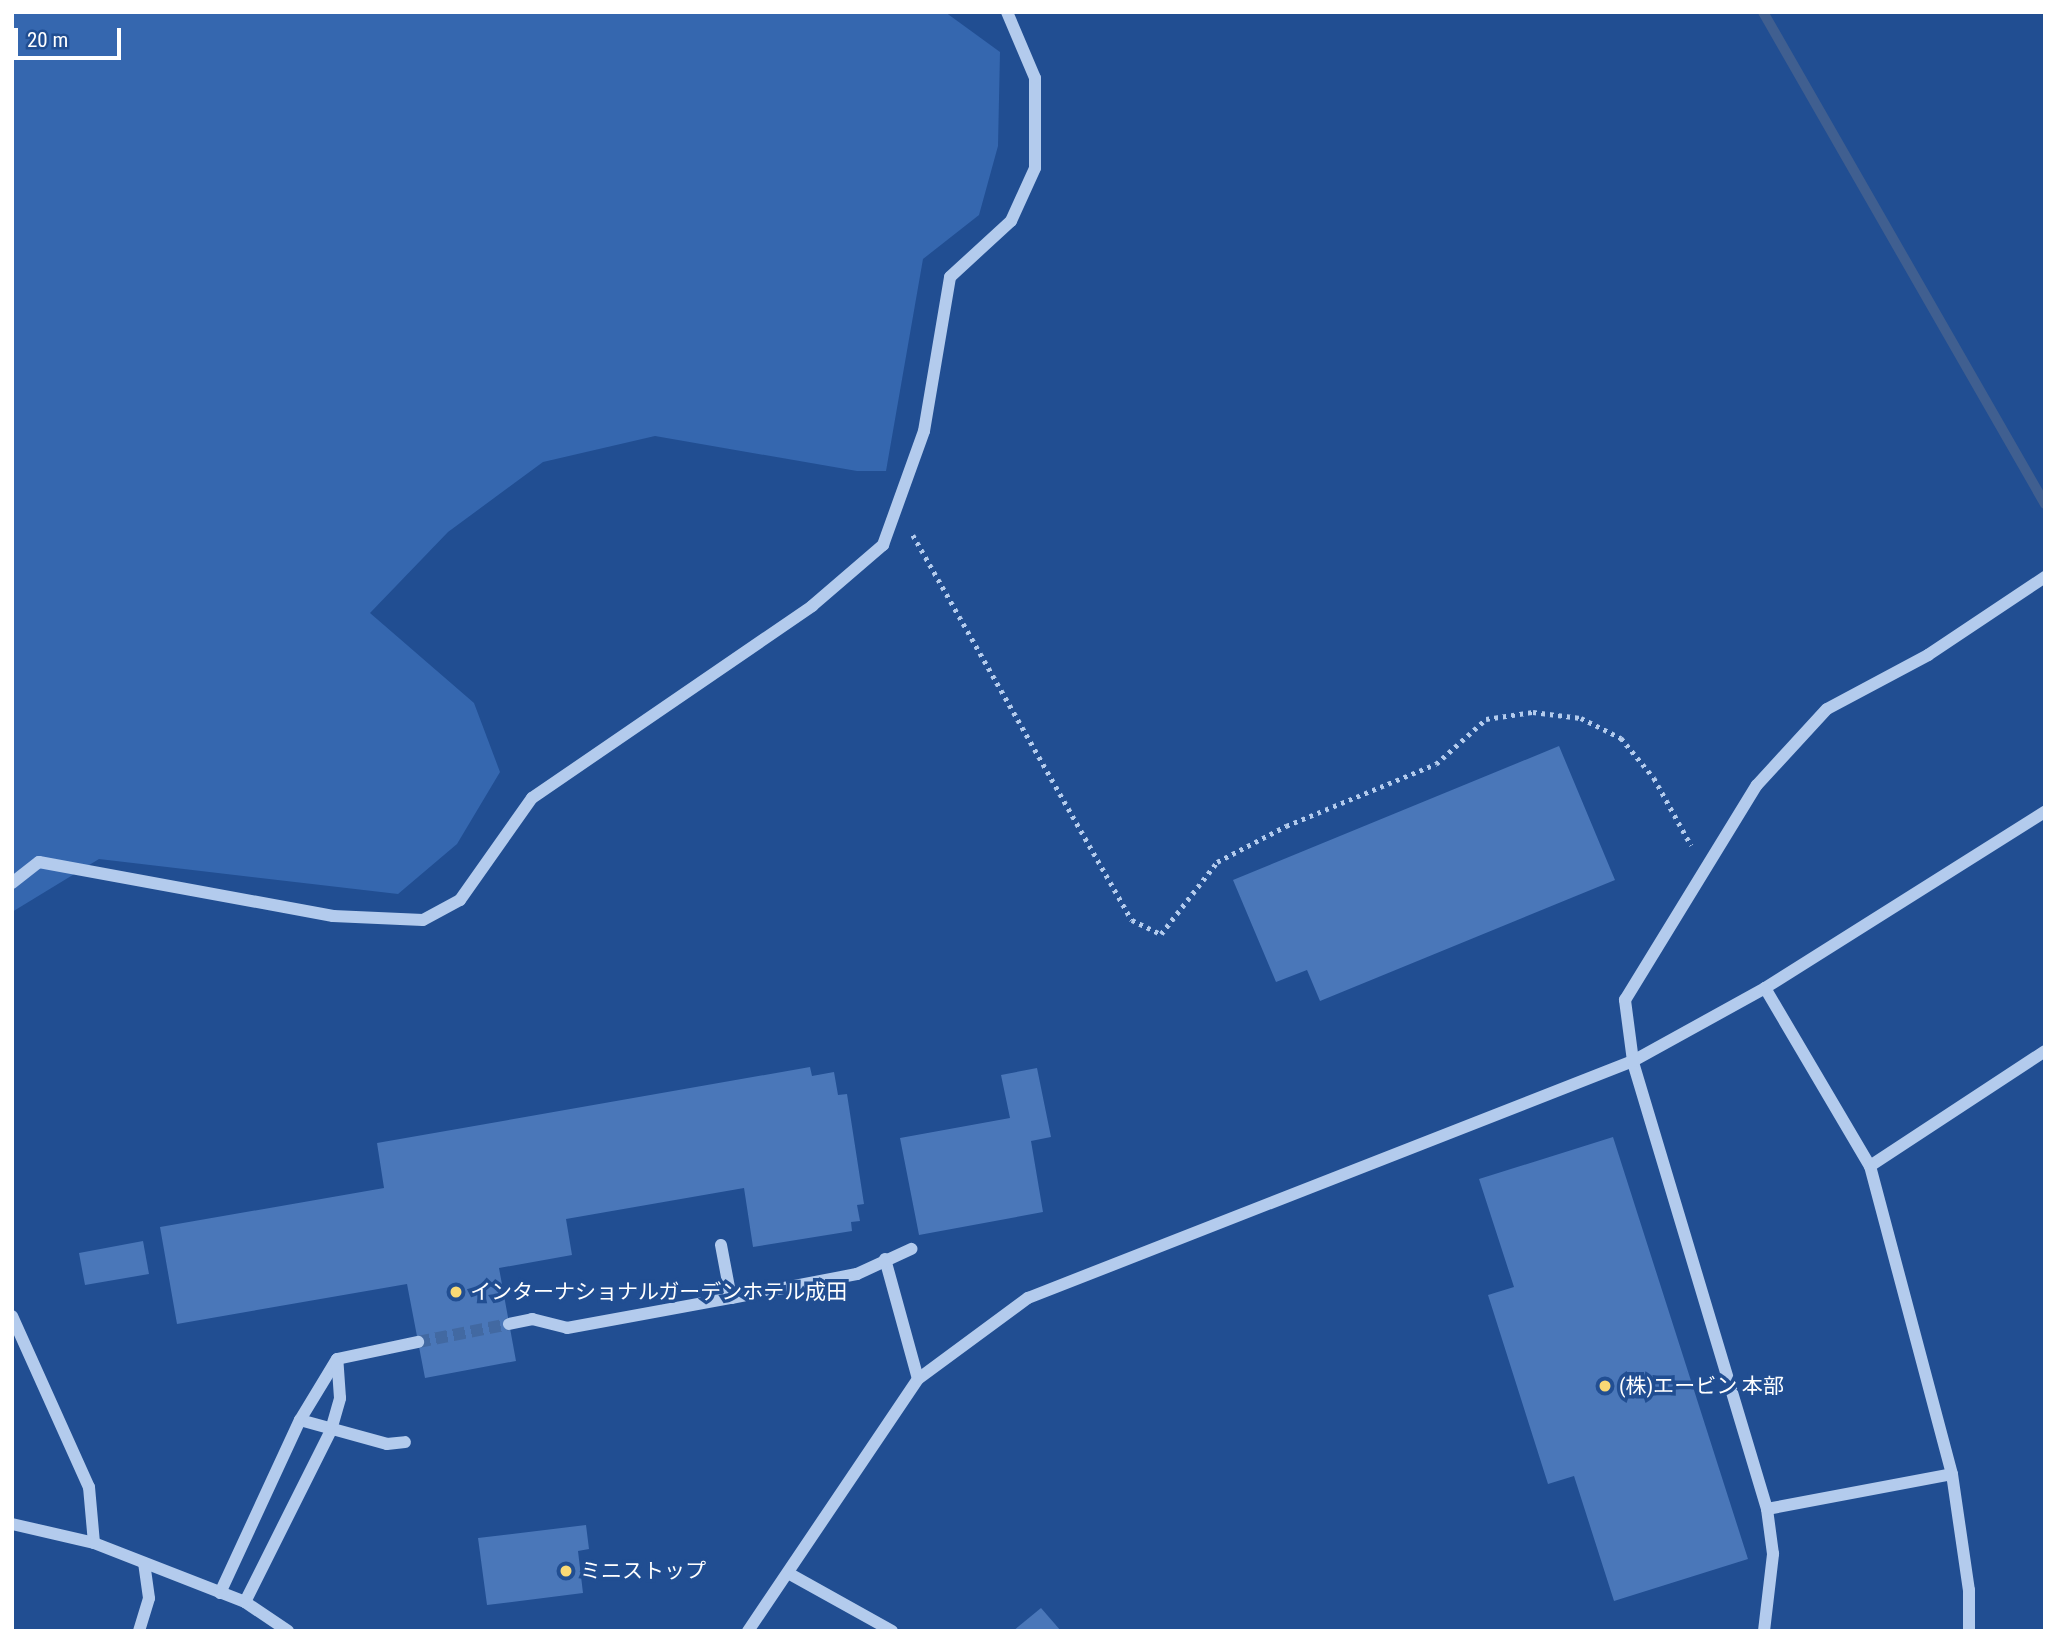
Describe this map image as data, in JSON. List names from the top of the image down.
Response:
{
  "places": ["インターナショナルガーデンホテル成田", "(株)エービン 本部", "ミニストップ"],
  "scale_bar": "20 m"
}
